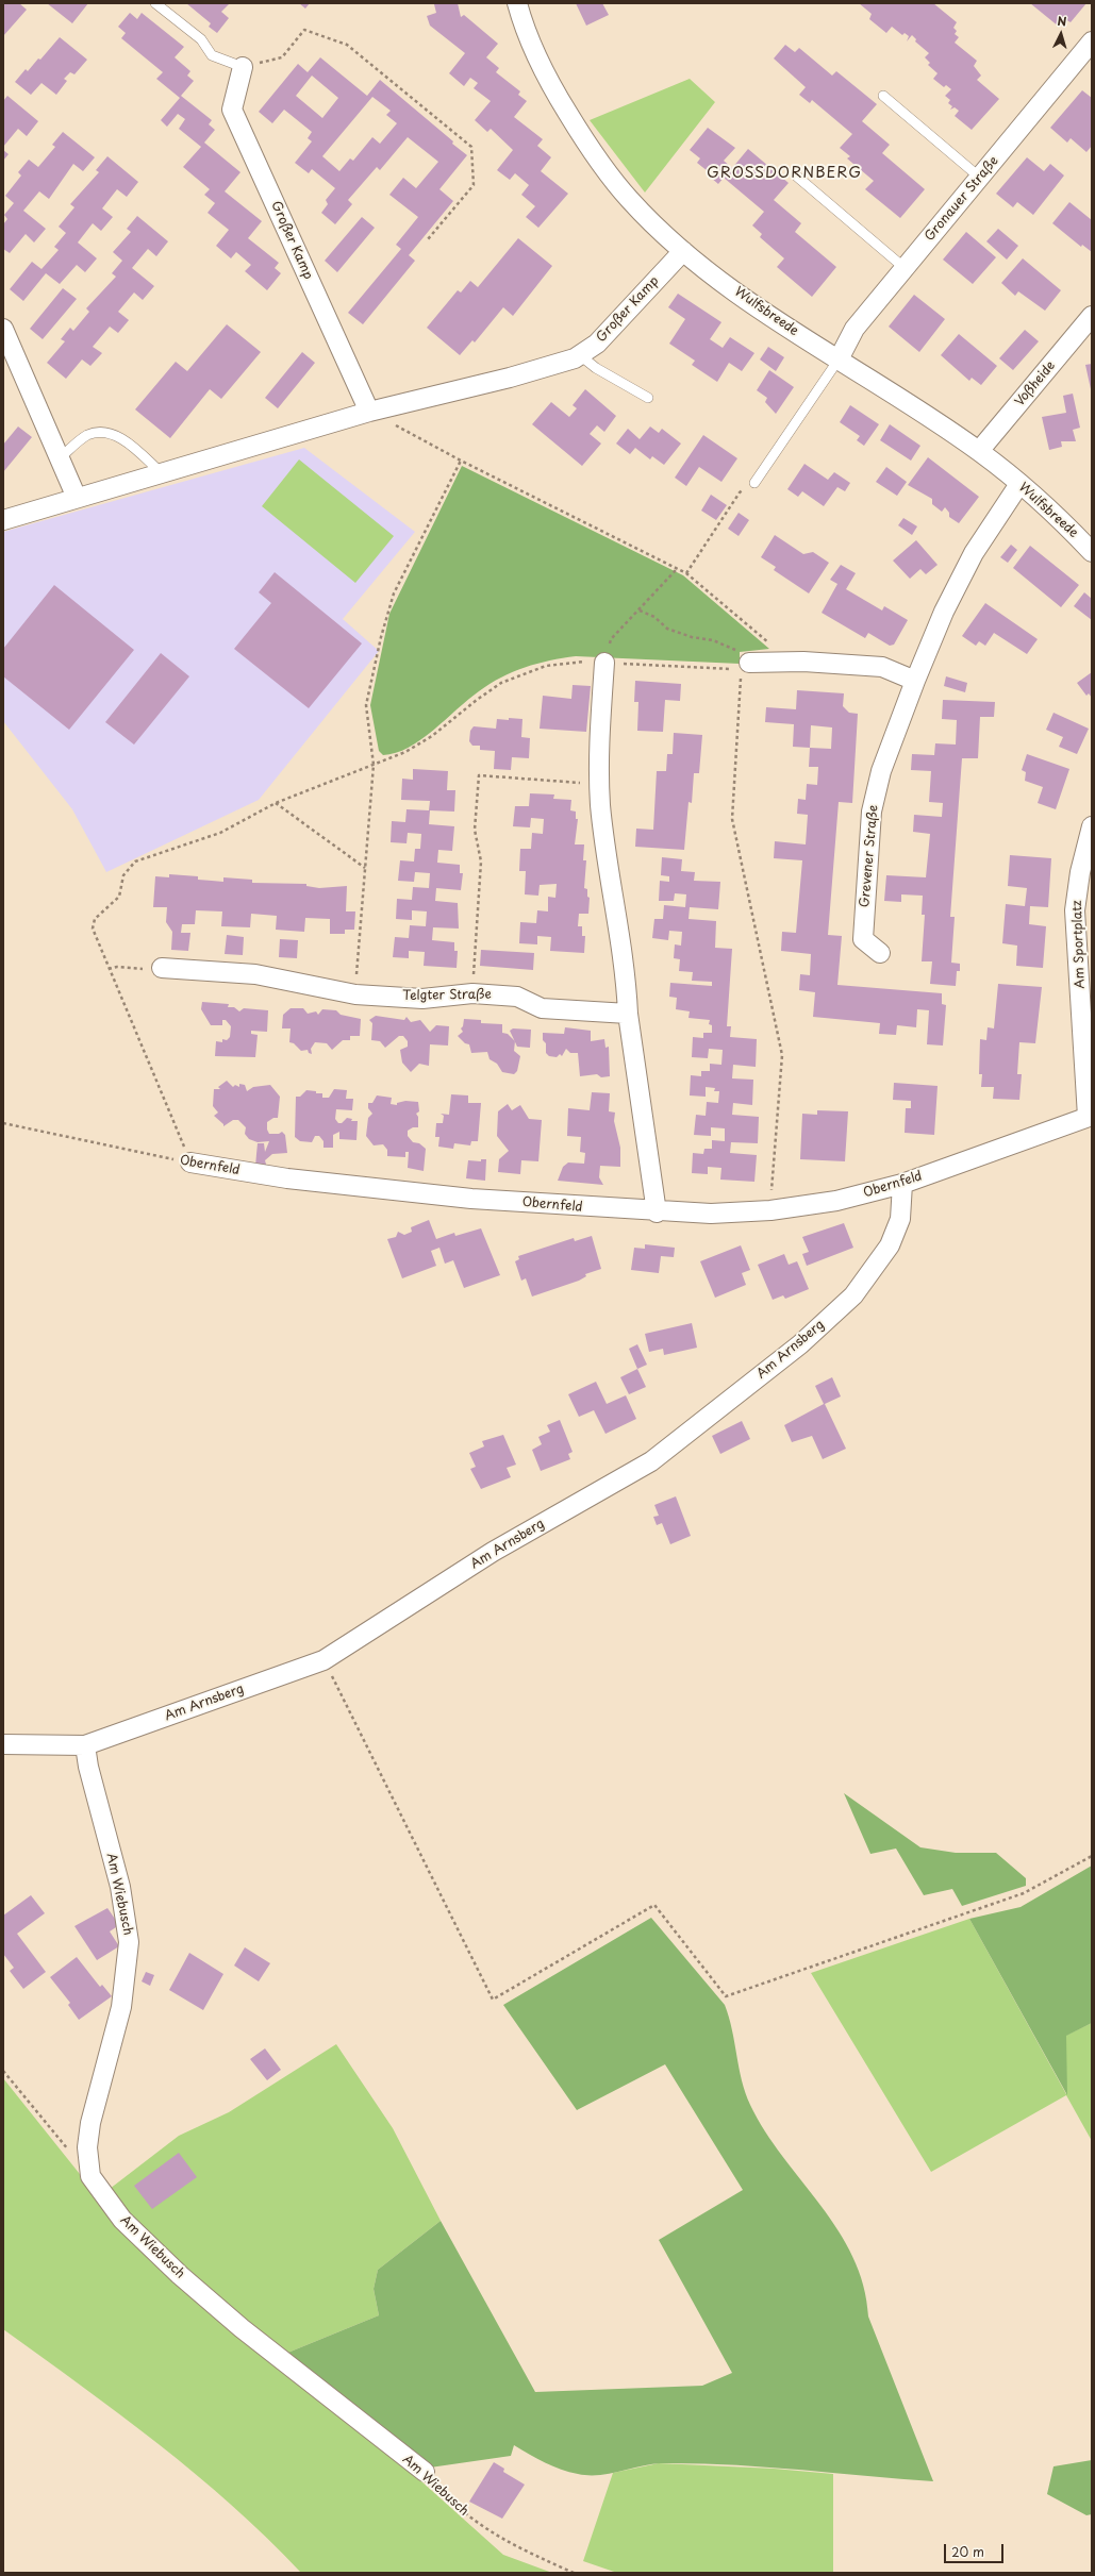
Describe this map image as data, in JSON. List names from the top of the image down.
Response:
{
  "streets": {
    "street": [
      "Gronauer Straße",
      "Großer Kamp",
      "Wulfsbreede",
      "Voßheide",
      "Grevener Straße",
      "Am Sportplatz",
      "Telgter Straße",
      "Obernfeld",
      "Am Arnsberg",
      "Am Wiebusch"
    ]
  },
  "crossings": [
    ["Gronauer Straße", "Wulfsbreede"],
    ["Großer Kamp", "Wulfsbreede"],
    ["Wulfsbreede", "Voßheide"],
    ["Wulfsbreede", "Grevener Straße"],
    ["Am Sportplatz", "Obernfeld"],
    ["Obernfeld", "Am Arnsberg"],
    ["Am Arnsberg", "Am Wiebusch"]
  ],
  "districts": ["GROSSDORNBERG"],
  "scale_bar": "20 m",
  "north": "top"
}
